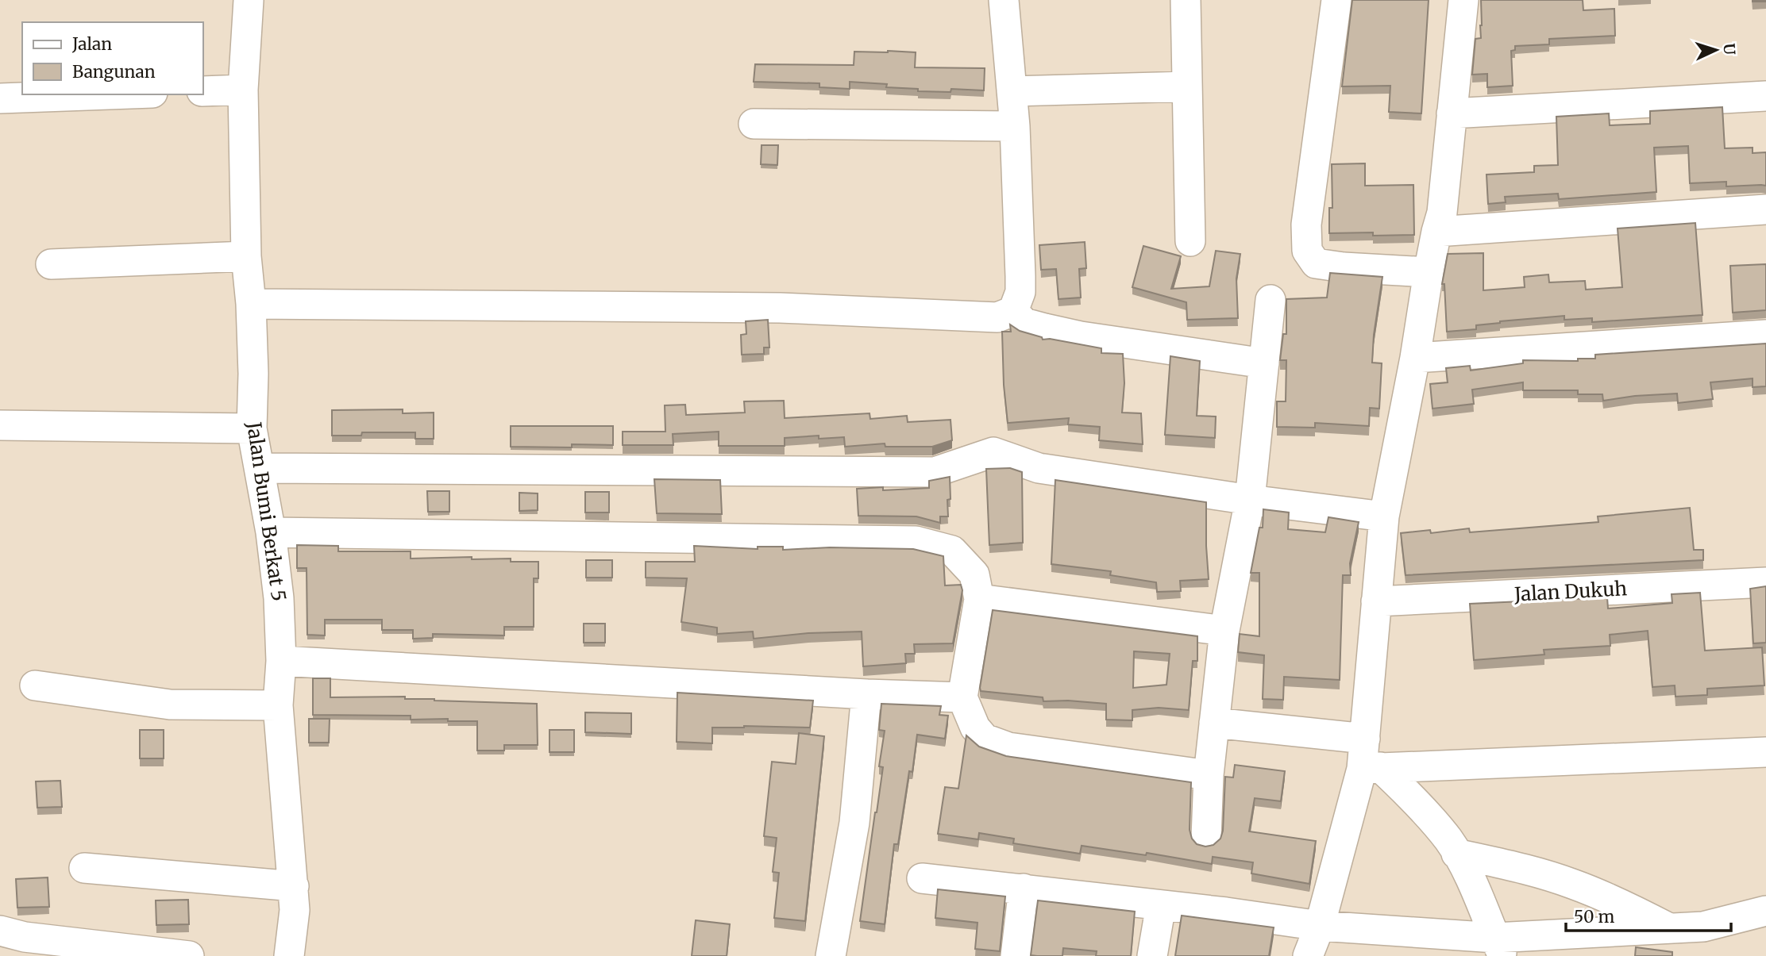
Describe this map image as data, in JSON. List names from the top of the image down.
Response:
{
  "streets": {
    "street": ["Jalan Bumi Berkat 5", "Jalan Dukuh"]
  },
  "legend": ["Jalan", "Bangunan"],
  "scale_bar": "50 m",
  "north": "right"
}
